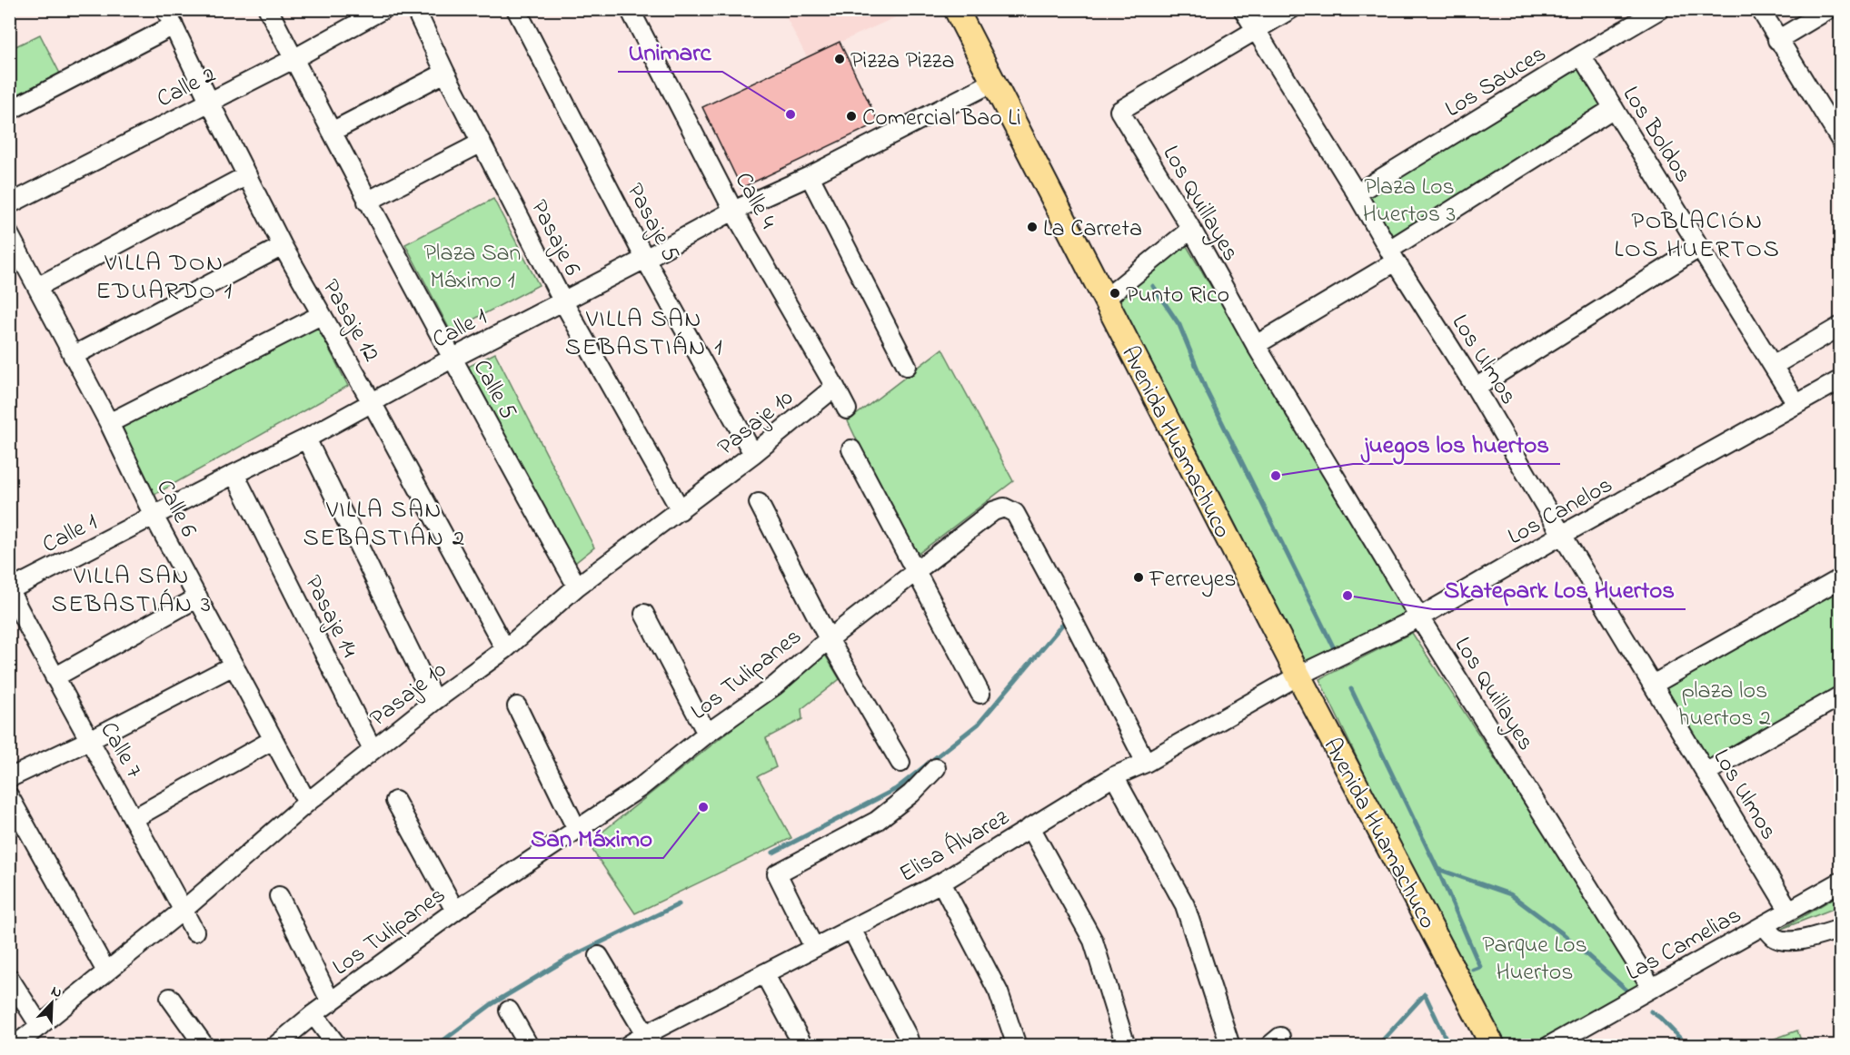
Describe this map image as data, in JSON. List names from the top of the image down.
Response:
{
  "streets": {
    "main road": ["Avenida Huamachuco"],
    "street": [
      "Los Sauces",
      "Calle 2",
      "Los Boldos",
      "Calle 4",
      "Los Quillayes",
      "Pasaje 5",
      "Pasaje 6",
      "Pasaje 12",
      "Calle 1",
      "Los Ulmos",
      "Calle 5",
      "Pasaje 10",
      "Calle 6",
      "Los Canelos",
      "Pasaje 14",
      "Los Tulipanes",
      "Calle 7",
      "Elisa Álvarez",
      "Las Camelias"
    ]
  },
  "crossings": [
    ["Los Sauces", "Los Boldos"],
    ["Los Sauces", "Los Ulmos"],
    ["Calle 2", "Pasaje 12"],
    ["Calle 2", "Calle 5"],
    ["Los Boldos", "Los Canelos"],
    ["Calle 4", "Calle 1"],
    ["Calle 4", "Pasaje 10"],
    ["Los Quillayes", "Los Ulmos"],
    ["Los Quillayes", "Los Canelos"],
    ["Los Quillayes", "Las Camelias"],
    ["Pasaje 5", "Calle 1"],
    ["Pasaje 5", "Pasaje 10"],
    ["Pasaje 6", "Calle 1"],
    ["Pasaje 6", "Pasaje 10"],
    ["Pasaje 12", "Calle 1"],
    ["Pasaje 12", "Pasaje 10"],
    ["Calle 1", "Calle 5"],
    ["Calle 1", "Avenida Huamachuco"],
    ["Calle 1", "Calle 6"],
    ["Calle 1", "Pasaje 14"],
    ["Calle 1", "Calle 7"],
    ["Los Ulmos", "Los Canelos"],
    ["Los Ulmos", "Las Camelias"],
    ["Calle 5", "Pasaje 10"],
    ["Pasaje 10", "Calle 6"],
    ["Pasaje 10", "Pasaje 14"],
    ["Pasaje 10", "Calle 7"],
    ["Avenida Huamachuco", "Los Canelos"],
    ["Avenida Huamachuco", "Elisa Álvarez"],
    ["Los Canelos", "Elisa Álvarez"],
    ["Los Tulipanes", "Elisa Álvarez"]
  ],
  "districts": [
    "POBLACIÓN LOS HUERTOS",
    "VILLA DON EDUARDO 1",
    "VILLA SAN SEBASTIÁN 1",
    "VILLA SAN SEBASTIÁN 2",
    "VILLA SAN SEBASTIÁN 3"
  ],
  "parks": [
    "Plaza Los Huertos 3",
    "Plaza San Máximo 1",
    "plaza los huertos 2",
    "Parque Los Huertos"
  ],
  "places": [
    "Pizza Pizza",
    "Unimarc",
    "Comercial Bao Li",
    "La Carreta",
    "Punto Rico",
    "juegos los huertos",
    "Ferreyes",
    "Skatepark Los Huertos",
    "San Máximo"
  ],
  "north": "top right"
}
